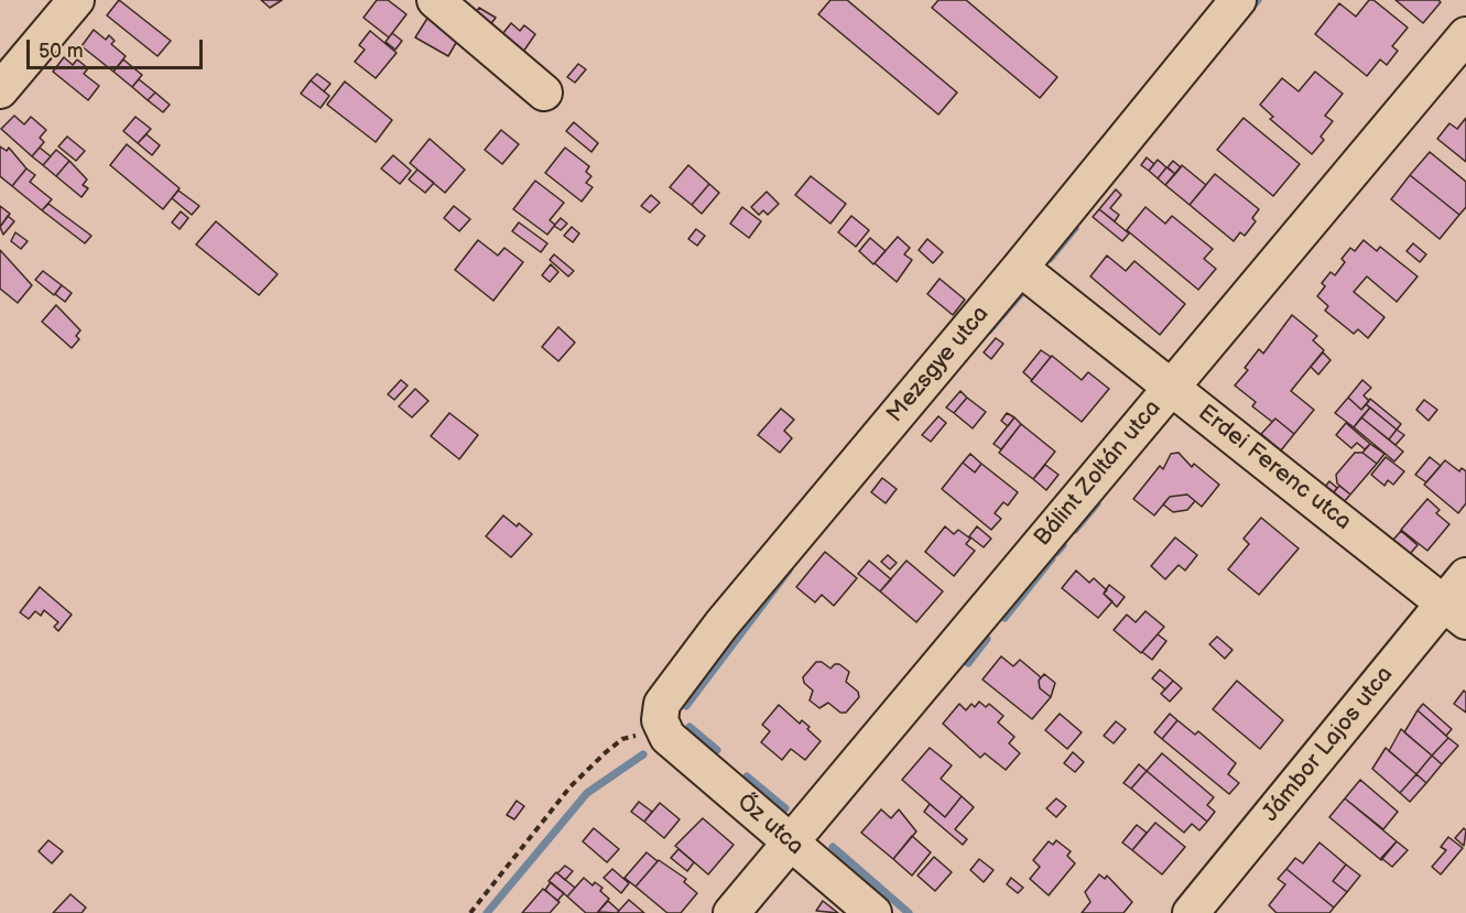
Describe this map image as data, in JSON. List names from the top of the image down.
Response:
{
  "streets": {
    "street": [
      "Mezsgye utca",
      "Erdei Ferenc utca",
      "Bálint Zoltán utca",
      "Jámbor Lajos utca",
      "Őz utca"
    ]
  },
  "crossings": [
    ["Mezsgye utca", "Erdei Ferenc utca"],
    ["Mezsgye utca", "Őz utca"],
    ["Erdei Ferenc utca", "Bálint Zoltán utca"],
    ["Erdei Ferenc utca", "Jámbor Lajos utca"],
    ["Bálint Zoltán utca", "Őz utca"]
  ],
  "scale_bar": "50 m"
}
